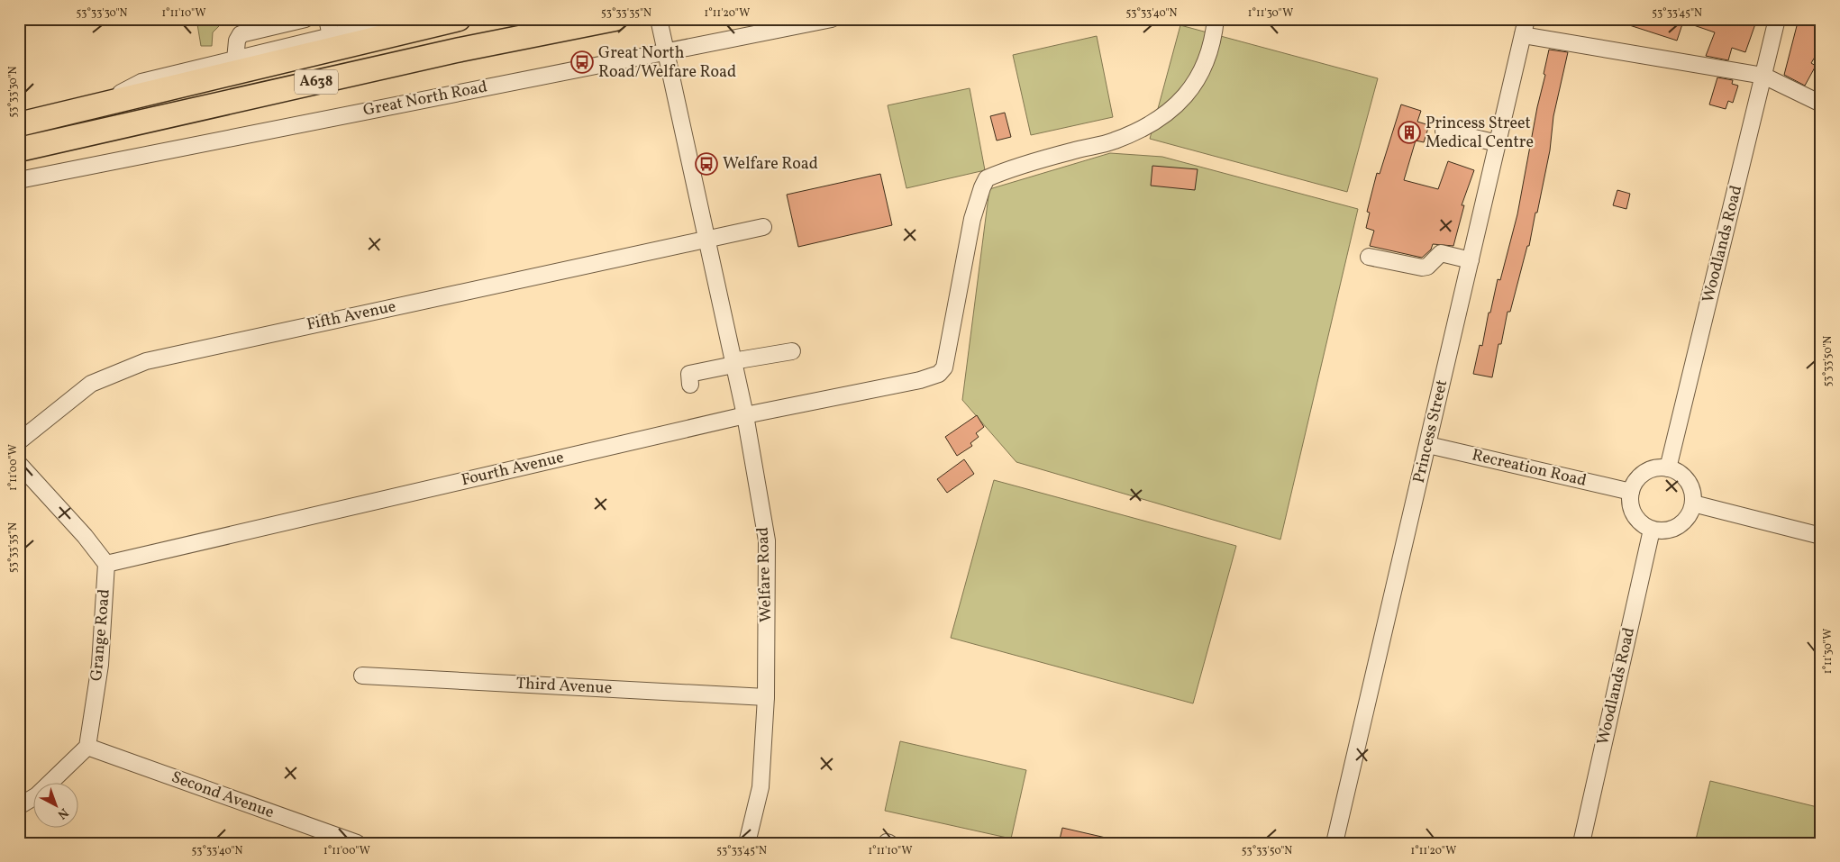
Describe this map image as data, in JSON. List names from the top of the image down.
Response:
{
  "streets": {
    "highway": ["A638"],
    "street": [
      "Great North Road",
      "Woodlands Road",
      "Fifth Avenue",
      "Princess Street",
      "Recreation Road",
      "Fourth Avenue",
      "Welfare Road",
      "Grange Road",
      "Third Avenue",
      "Second Avenue"
    ]
  },
  "crossings": [
    ["Great North Road", "Welfare Road"],
    ["Woodlands Road", "Recreation Road"],
    ["Fifth Avenue", "Welfare Road"],
    ["Princess Street", "Recreation Road"],
    ["Fourth Avenue", "Welfare Road"],
    ["Fourth Avenue", "Grange Road"],
    ["Welfare Road", "Third Avenue"],
    ["Grange Road", "Second Avenue"]
  ],
  "places": {
    "bus stop": ["Great North Road/Welfare Road", "Welfare Road"],
    "building": ["Princess Street Medical Centre"]
  },
  "north": "bottom right",
  "coordinates": [
    "53°33'30\"N",
    "1°11'10\"W",
    "53°33'35\"N",
    "1°11'20\"W",
    "53°33'40\"N",
    "1°11'30\"W",
    "53°33'45\"N",
    "53°33'50\"N",
    "1°11'00\"W"
  ]
}
